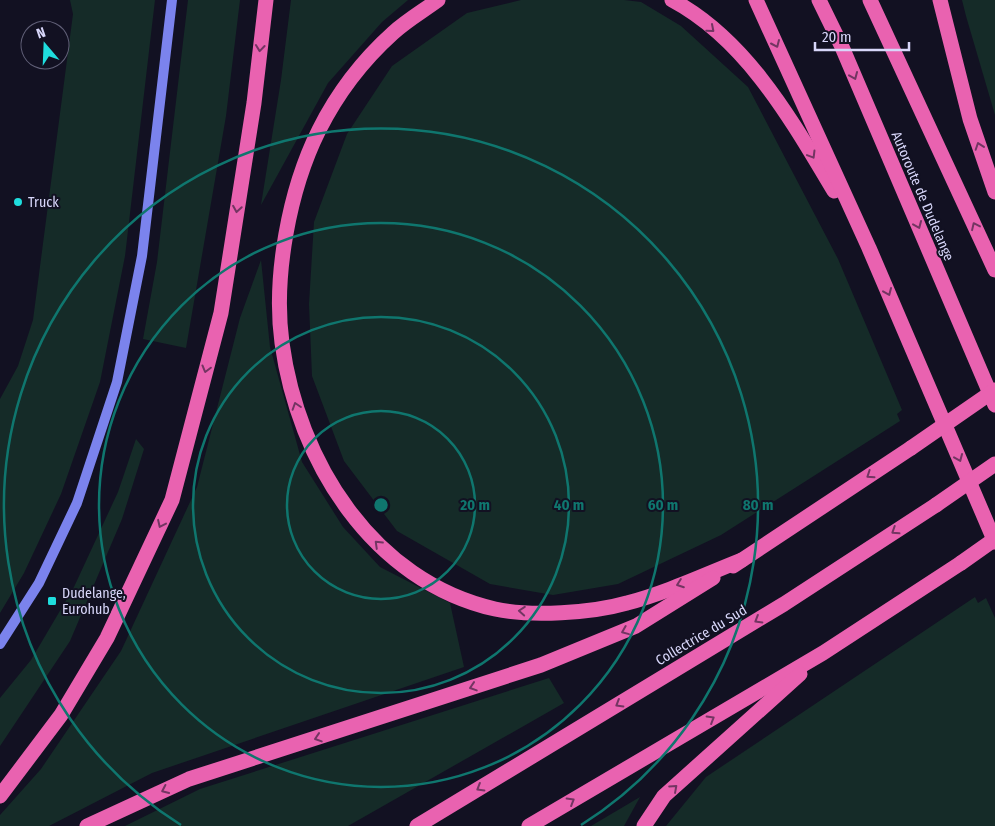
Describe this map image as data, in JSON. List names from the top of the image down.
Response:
{
  "streets": {
    "highway": ["Autoroute de Dudelange", "Collectrice du Sud"]
  },
  "places": {
    "other": ["Truck"],
    "transit": ["Dudelange, Eurohub"]
  },
  "scale_bar": "20 m",
  "north": "top",
  "rings": [
    "20 m",
    "40 m",
    "60 m",
    "80 m"
  ]
}
